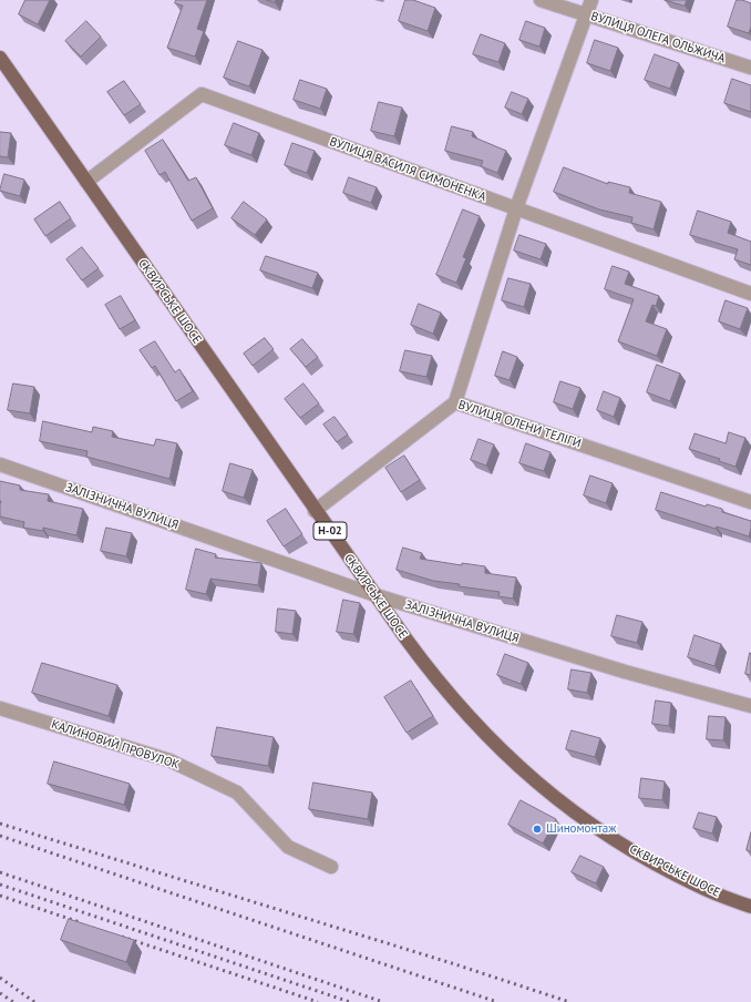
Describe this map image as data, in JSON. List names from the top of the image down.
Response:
{
  "streets": {
    "main road": ["СКВИРСЬКЕ ШОСЕ", "Н-02"],
    "street": [
      "ВУЛИЦЯ ОЛЕГА ОЛЬЖИЧА",
      "ВУЛИЦЯ ВАСИЛЯ СИМОНЕНКА",
      "ВУЛИЦЯ ОЛЕНИ ТЕЛІГИ",
      "ЗАЛІЗНИЧНА ВУЛИЦЯ",
      "КАЛИНОВИЙ ПРОВУЛОК"
    ]
  },
  "crossings": [
    ["ВУЛИЦЯ ВАСИЛЯ СИМОНЕНКА", "СКВИРСЬКЕ ШОСЕ"],
    ["СКВИРСЬКЕ ШОСЕ", "ВУЛИЦЯ ОЛЕНИ ТЕЛІГИ"],
    ["СКВИРСЬКЕ ШОСЕ", "ЗАЛІЗНИЧНА ВУЛИЦЯ"]
  ],
  "places": ["Шиномонтаж"]
}
